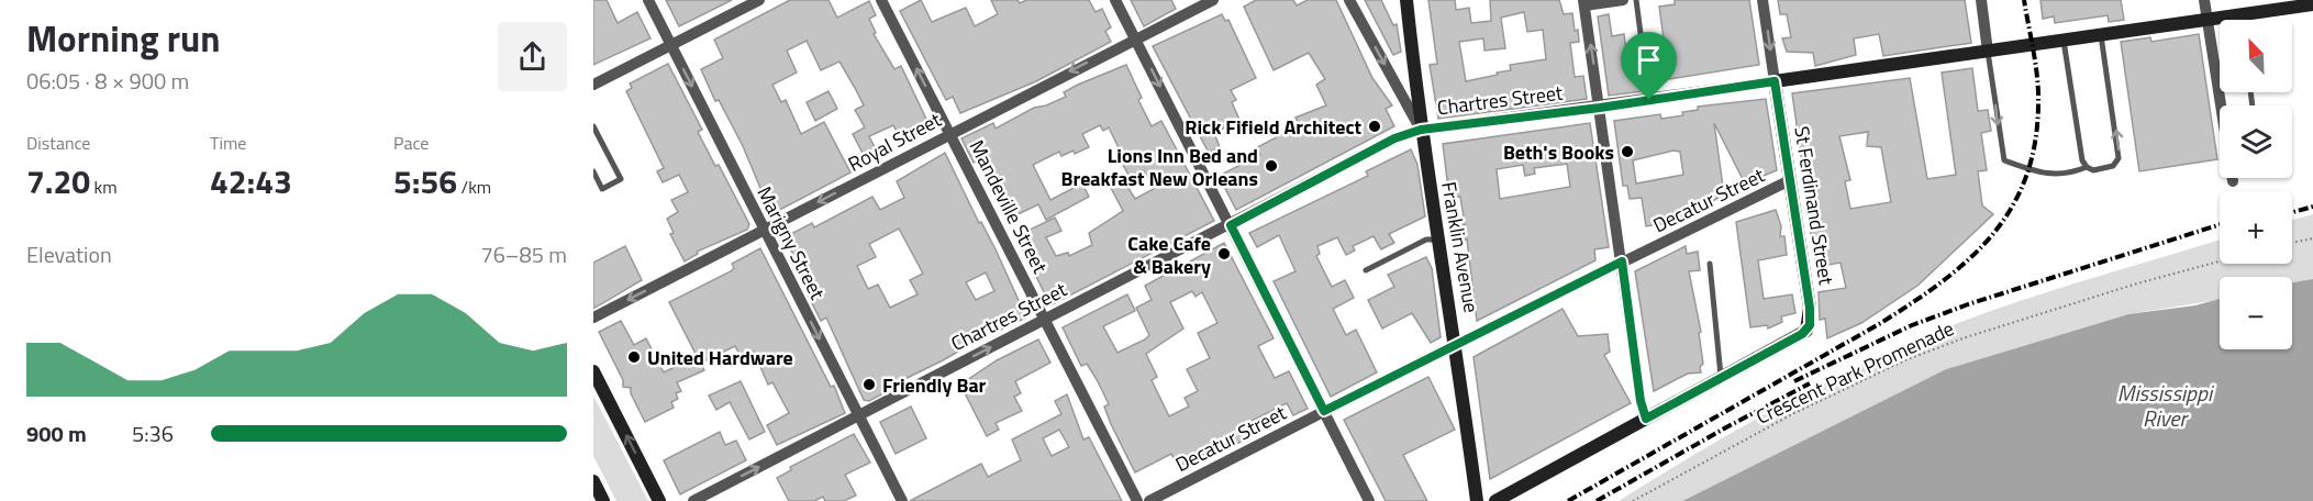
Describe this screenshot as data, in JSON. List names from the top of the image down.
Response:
{
  "streets": {
    "street": [
      "Chartres Street",
      "Royal Street",
      "Decatur Street",
      "St Ferdinand Street",
      "Mandeville Street",
      "Marigny Street",
      "Franklin Avenue"
    ],
    "path": ["Crescent Park Promenade"]
  },
  "crossings": [
    ["Chartres Street", "St Ferdinand Street"],
    ["Chartres Street", "Mandeville Street"],
    ["Chartres Street", "Marigny Street"],
    ["Chartres Street", "Franklin Avenue"],
    ["Royal Street", "Mandeville Street"],
    ["Royal Street", "Marigny Street"],
    ["Decatur Street", "St Ferdinand Street"],
    ["Decatur Street", "Franklin Avenue"]
  ],
  "one_way": ["Royal Street", "Marigny Street"],
  "water": ["Mississippi River"],
  "places": [
    "Rick Fifield Architect",
    "Beth's Books",
    "Lions Inn Bed and Breakfast New Orleans",
    "Cake Cafe & Bakery",
    "United Hardware",
    "Friendly Bar"
  ],
  "north": "top left",
  "page": {
    "heading": ["Morning run", "06:05 · 8 × 900 m"],
    "map_buttons": ["+", "−"],
    "stats": [
      ["Distance", "7.20 km"],
      ["Time", "42:43"],
      ["Pace", "5:56 /km"]
    ],
    "chart": ["Elevation", "76–85 m"],
    "list": [
      {
        "name": "900 m",
        "note": "5:36"
      }
    ]
  }
}
